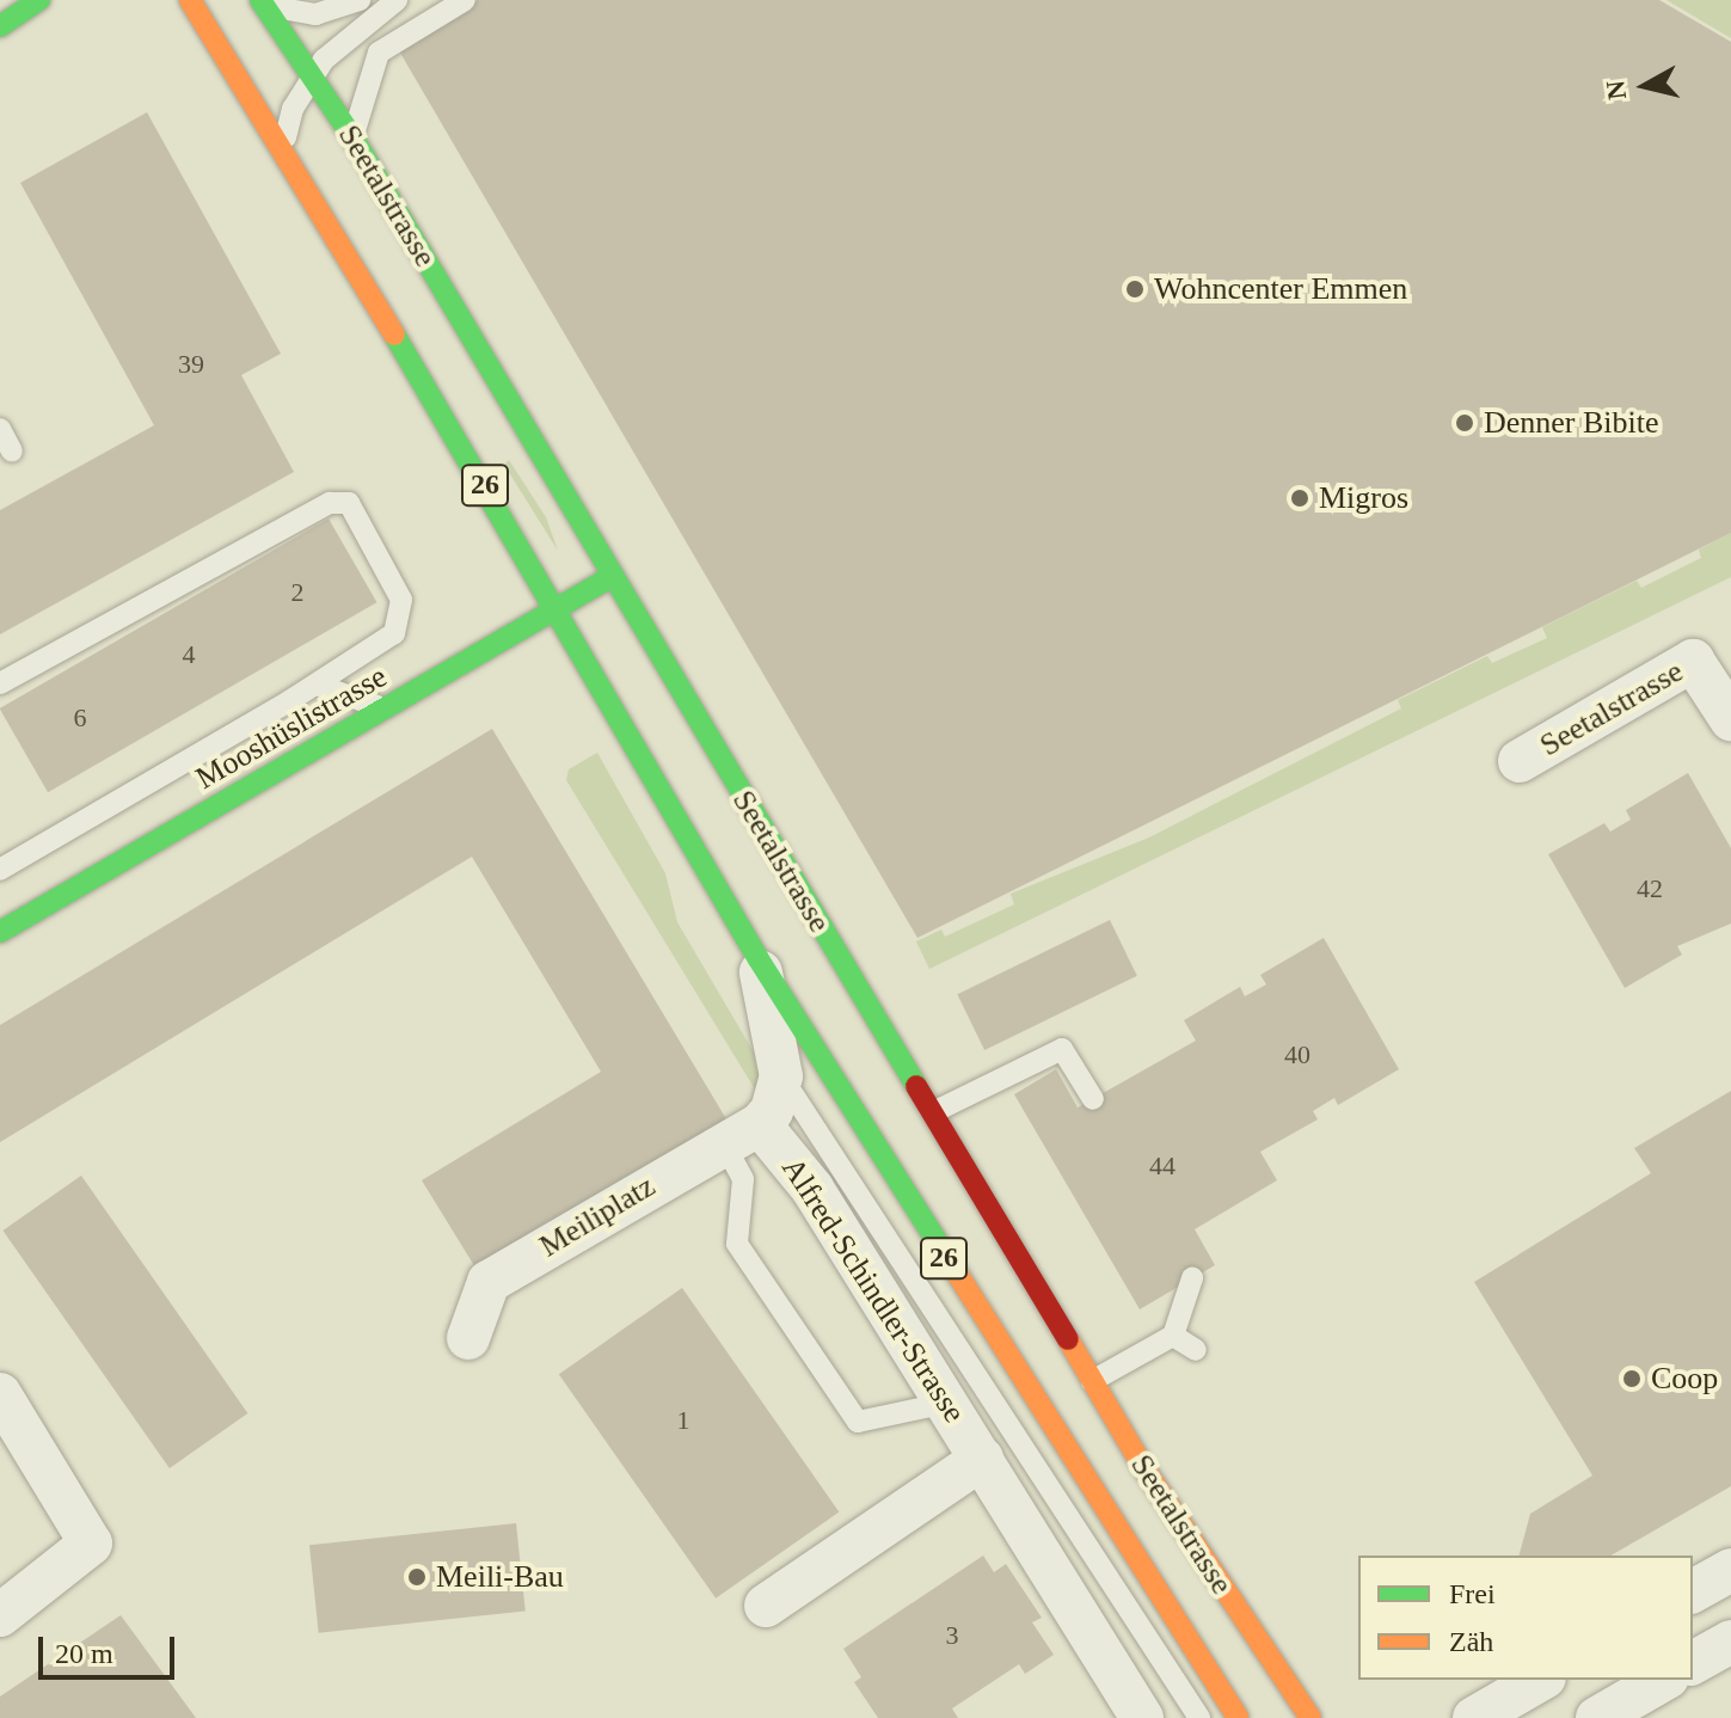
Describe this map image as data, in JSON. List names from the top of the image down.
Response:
{
  "streets": {
    "main road": ["Seetalstrasse", "26", "Mooshüslistrasse"],
    "street": ["Meiliplatz", "Alfred-Schindler-Strasse"]
  },
  "crossings": [
    ["Seetalstrasse", "Mooshüslistrasse"],
    ["Meiliplatz", "Alfred-Schindler-Strasse"]
  ],
  "places": [
    "Wohncenter Emmen",
    "Denner Bibite",
    "Migros",
    "Coop",
    "Meili-Bau"
  ],
  "house_numbers": [
    "39",
    "2",
    "4",
    "6",
    "42",
    "40",
    "44",
    "1",
    "3"
  ],
  "legend": ["Frei", "Zäh"],
  "scale_bar": "20 m",
  "north": "left"
}
